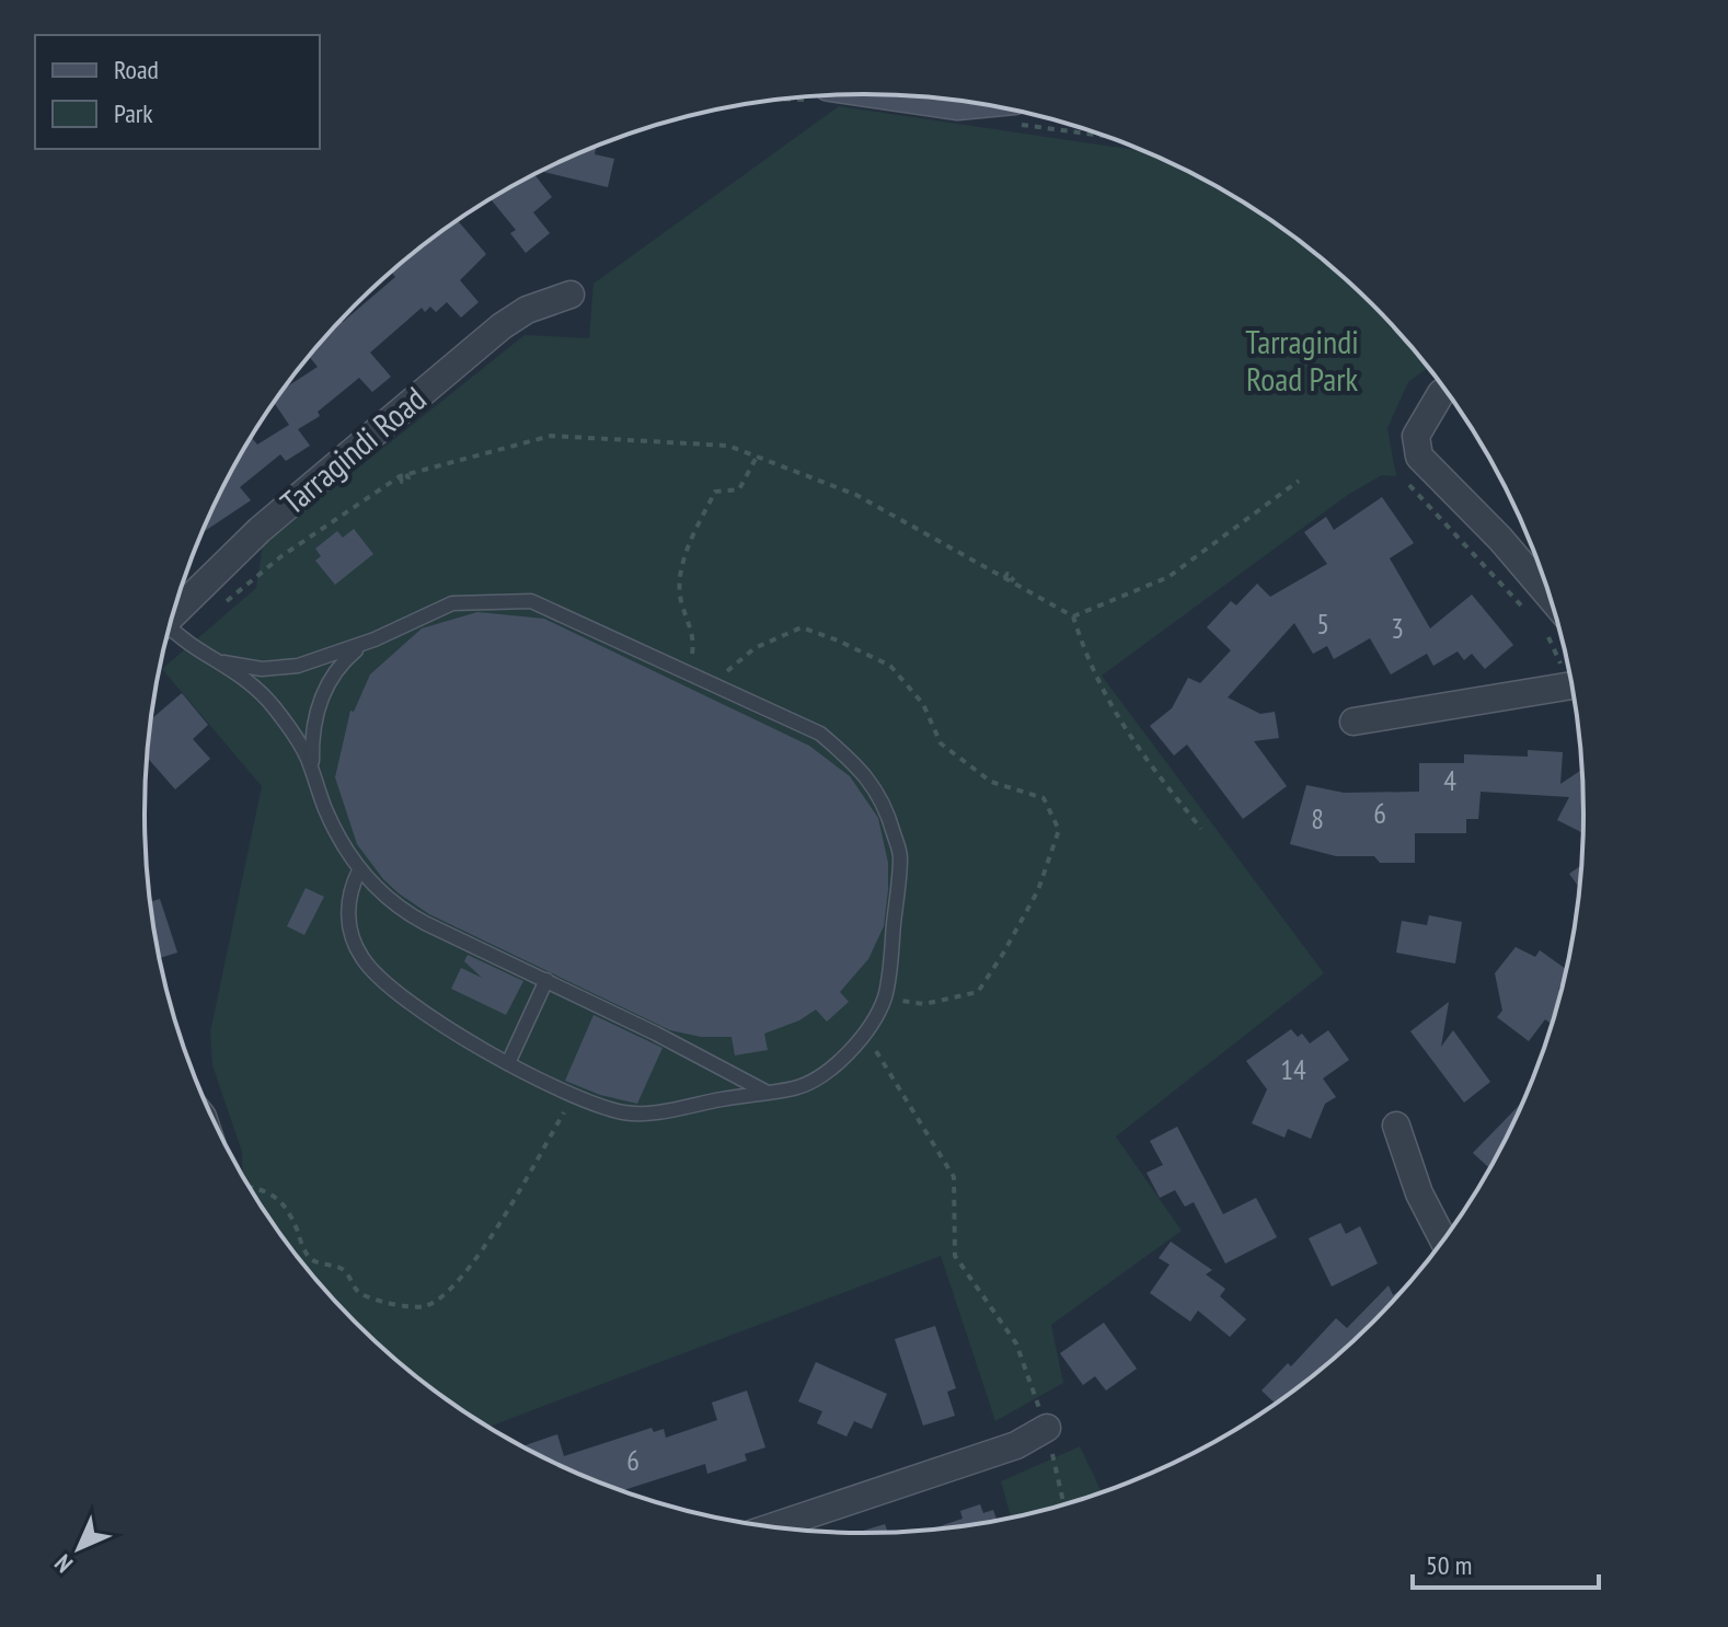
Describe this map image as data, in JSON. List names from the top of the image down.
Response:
{
  "streets": {
    "street": ["Tarragindi Road"]
  },
  "parks": ["Tarragindi Road Park"],
  "house_numbers": [
    "5",
    "3",
    "4",
    "6",
    "8",
    "14",
    "6"
  ],
  "legend": ["Road", "Park"],
  "scale_bar": "50 m",
  "north": "bottom left"
}
